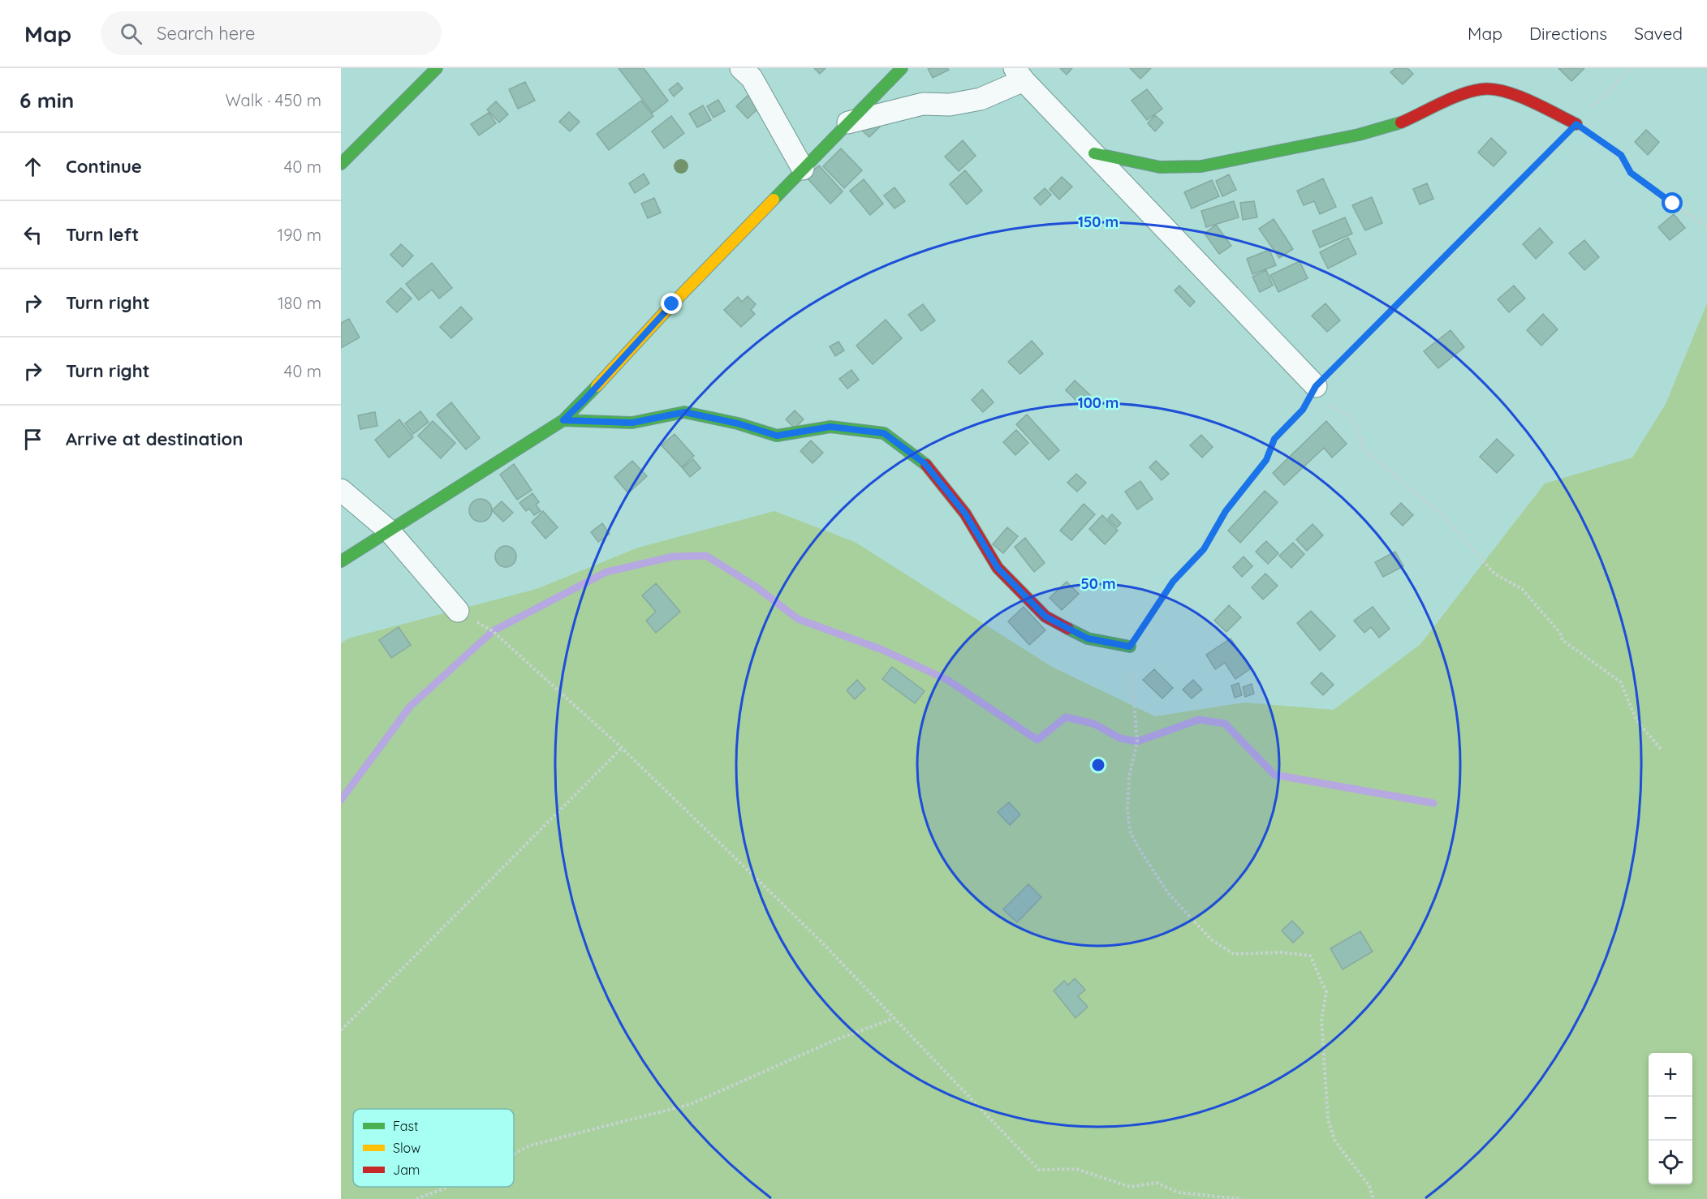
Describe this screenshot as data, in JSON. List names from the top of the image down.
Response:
{
  "legend": ["Fast", "Slow", "Jam"],
  "page": {
    "header": "Map",
    "search": "Search here",
    "nav": ["Map", "Directions", "Saved"],
    "heading": ["6 min", "Walk · 450 m"],
    "list": [
      ["Continue", "40 m"],
      ["Turn left", "190 m"],
      ["Turn right", "180 m"],
      ["Turn right", "40 m"],
      "Arrive at destination"
    ],
    "map_buttons": ["+", "−"]
  },
  "rings": ["150 m", "100 m", "50 m"]
}
